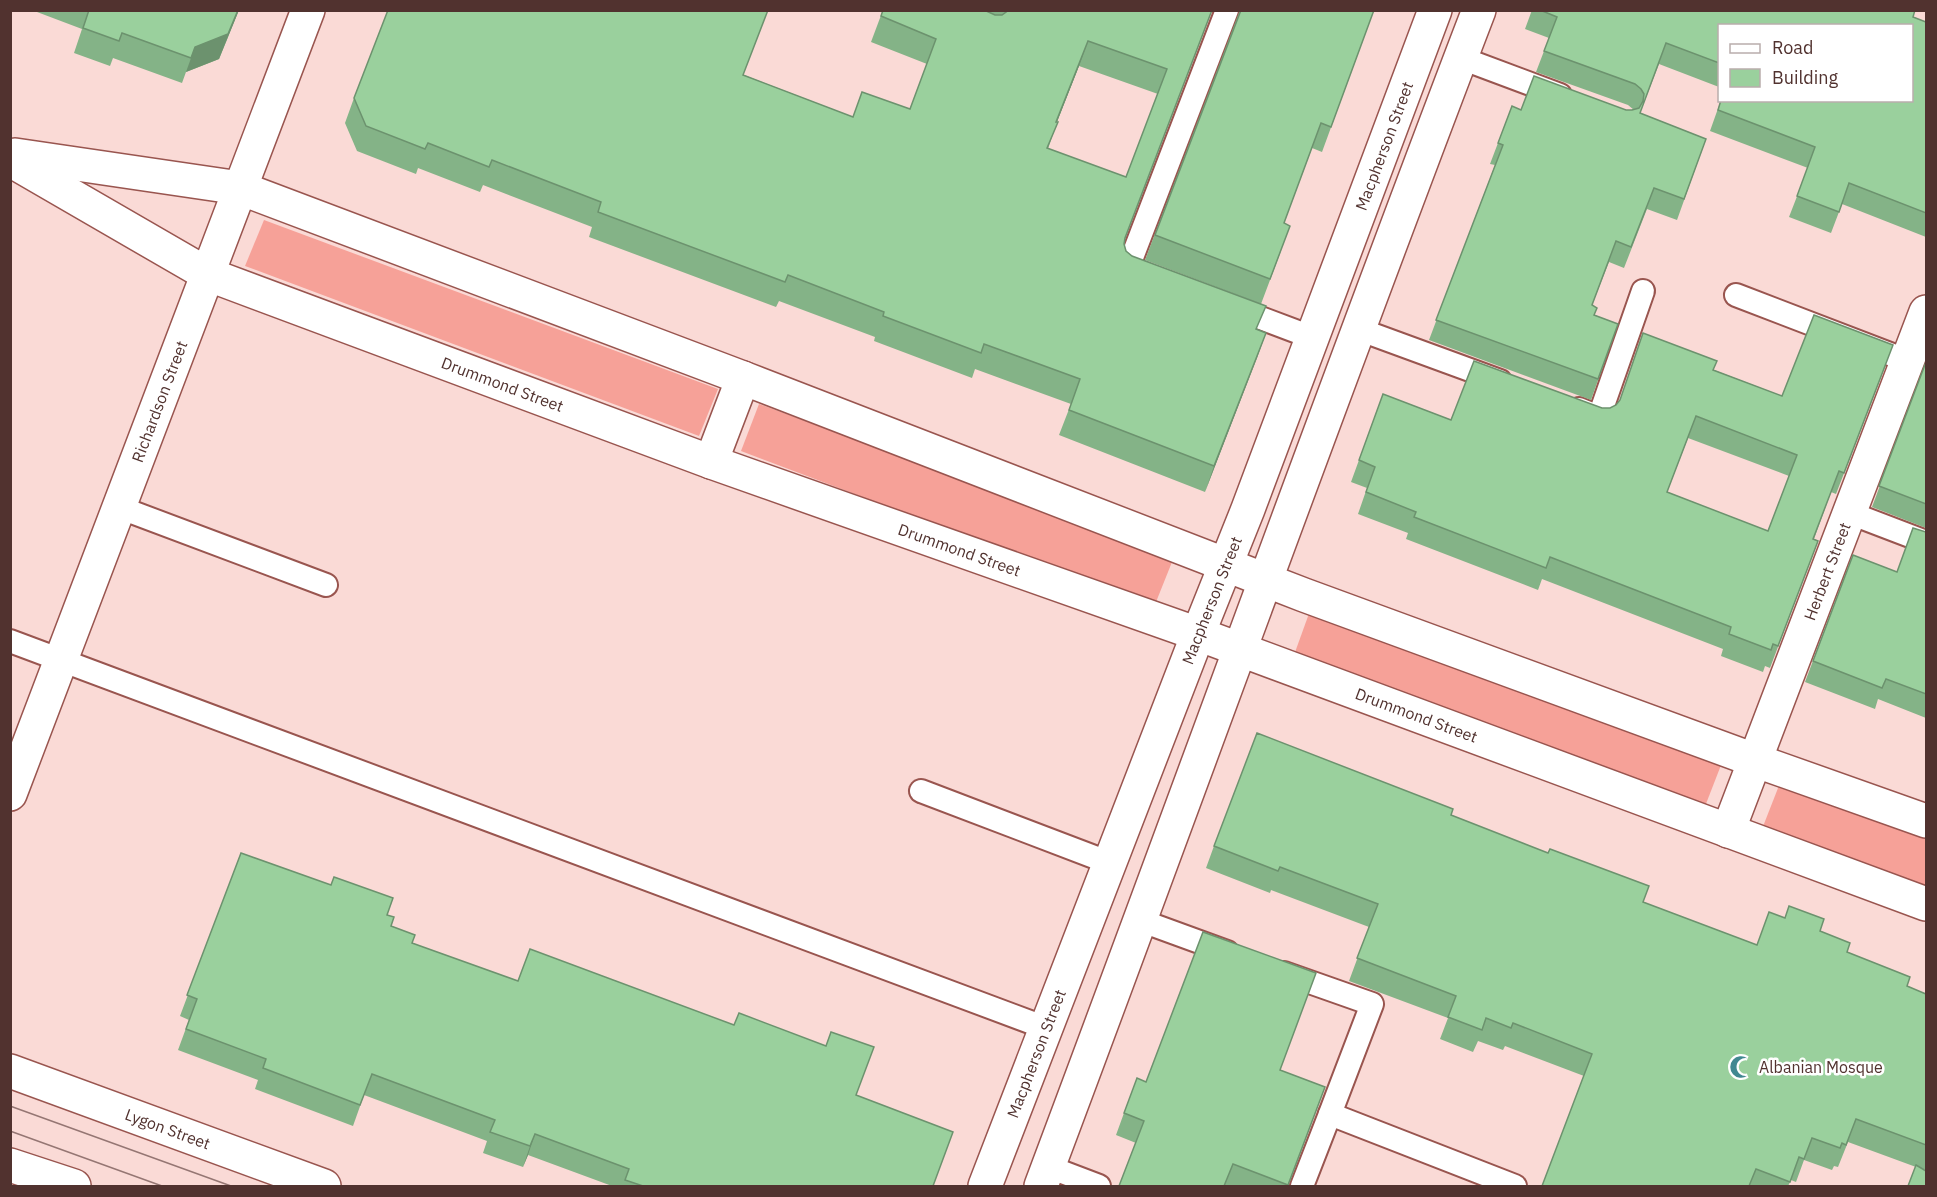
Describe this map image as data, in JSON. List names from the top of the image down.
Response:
{
  "streets": {
    "street": [
      "Macpherson Street",
      "Drummond Street",
      "Richardson Street",
      "Herbert Street",
      "Lygon Street"
    ]
  },
  "crossings": [
    ["Macpherson Street", "Drummond Street"],
    ["Drummond Street", "Richardson Street"],
    ["Drummond Street", "Herbert Street"]
  ],
  "places": {
    "mosque": ["Albanian Mosque"]
  },
  "legend": ["Road", "Building"]
}
